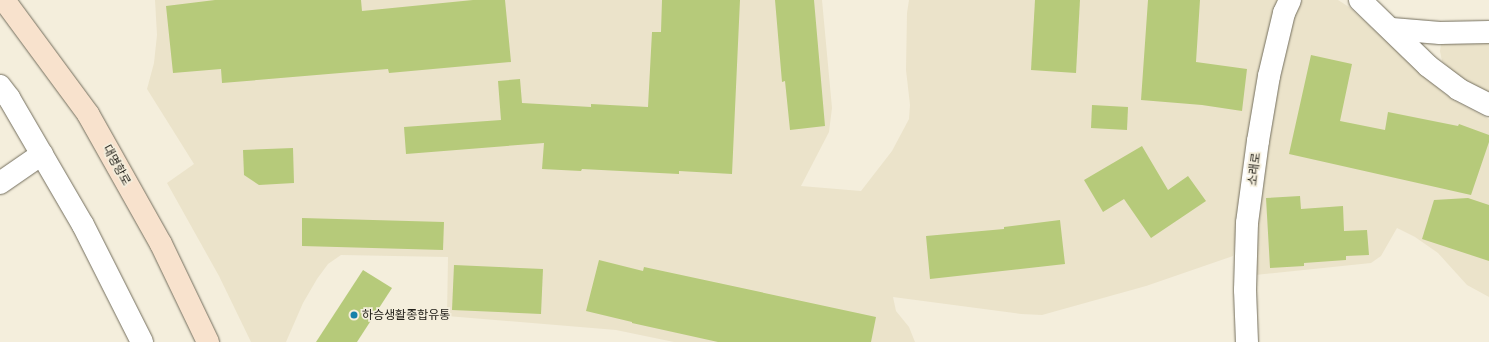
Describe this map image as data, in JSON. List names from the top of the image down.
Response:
{
  "streets": {
    "main road": ["대명항로"],
    "street": ["소래로"]
  },
  "places": ["하승생활종합유통"]
}
